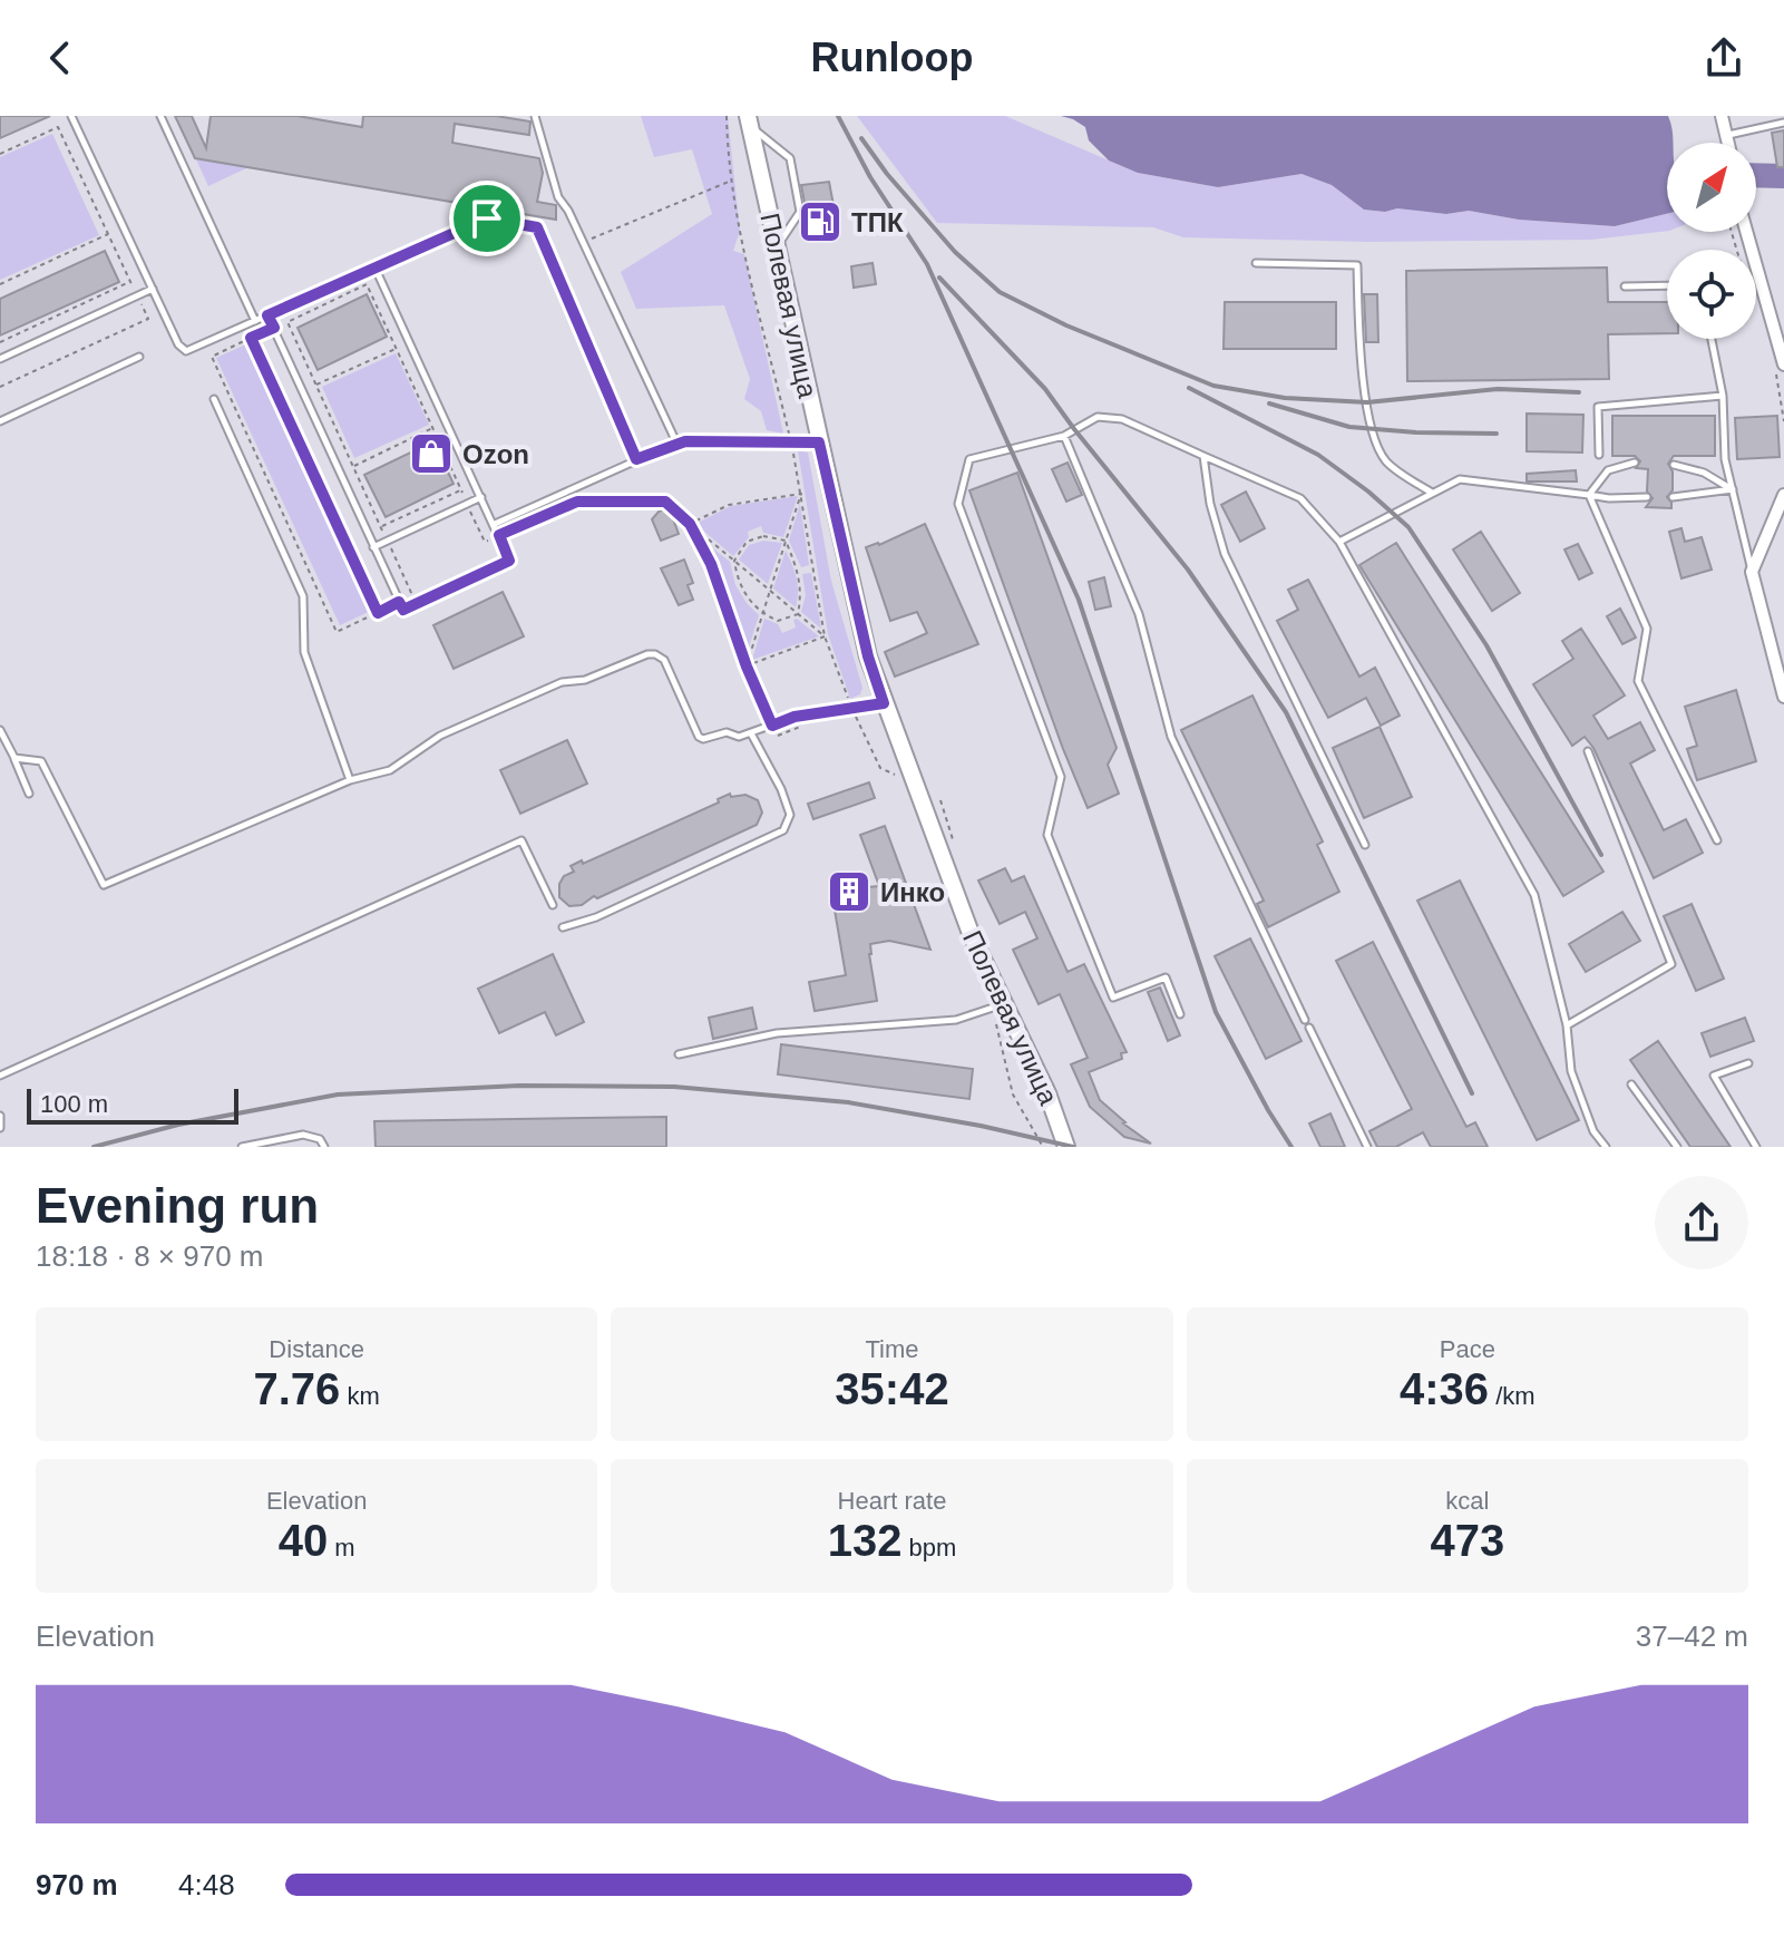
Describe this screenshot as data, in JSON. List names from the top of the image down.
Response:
{
  "streets": {
    "street": ["Полевая улица"]
  },
  "places": {
    "fuel station": ["ТПК"],
    "shop": ["Ozon"],
    "building": ["Инко"]
  },
  "scale_bar": "100 m",
  "north": "top right",
  "page": {
    "header": "Runloop",
    "scale": "100 m",
    "heading": ["Evening run", "18:18 · 8 × 970 m"],
    "stats": [
      ["Distance", "7.76 km"],
      ["Time", "35:42"],
      ["Pace", "4:36 /km"],
      ["Elevation", "40 m"],
      ["Heart rate", "132 bpm"],
      ["kcal", "473"]
    ],
    "chart": ["Elevation", "37–42 m"],
    "list": [
      {
        "name": "970 m",
        "note": "4:48"
      }
    ]
  }
}
